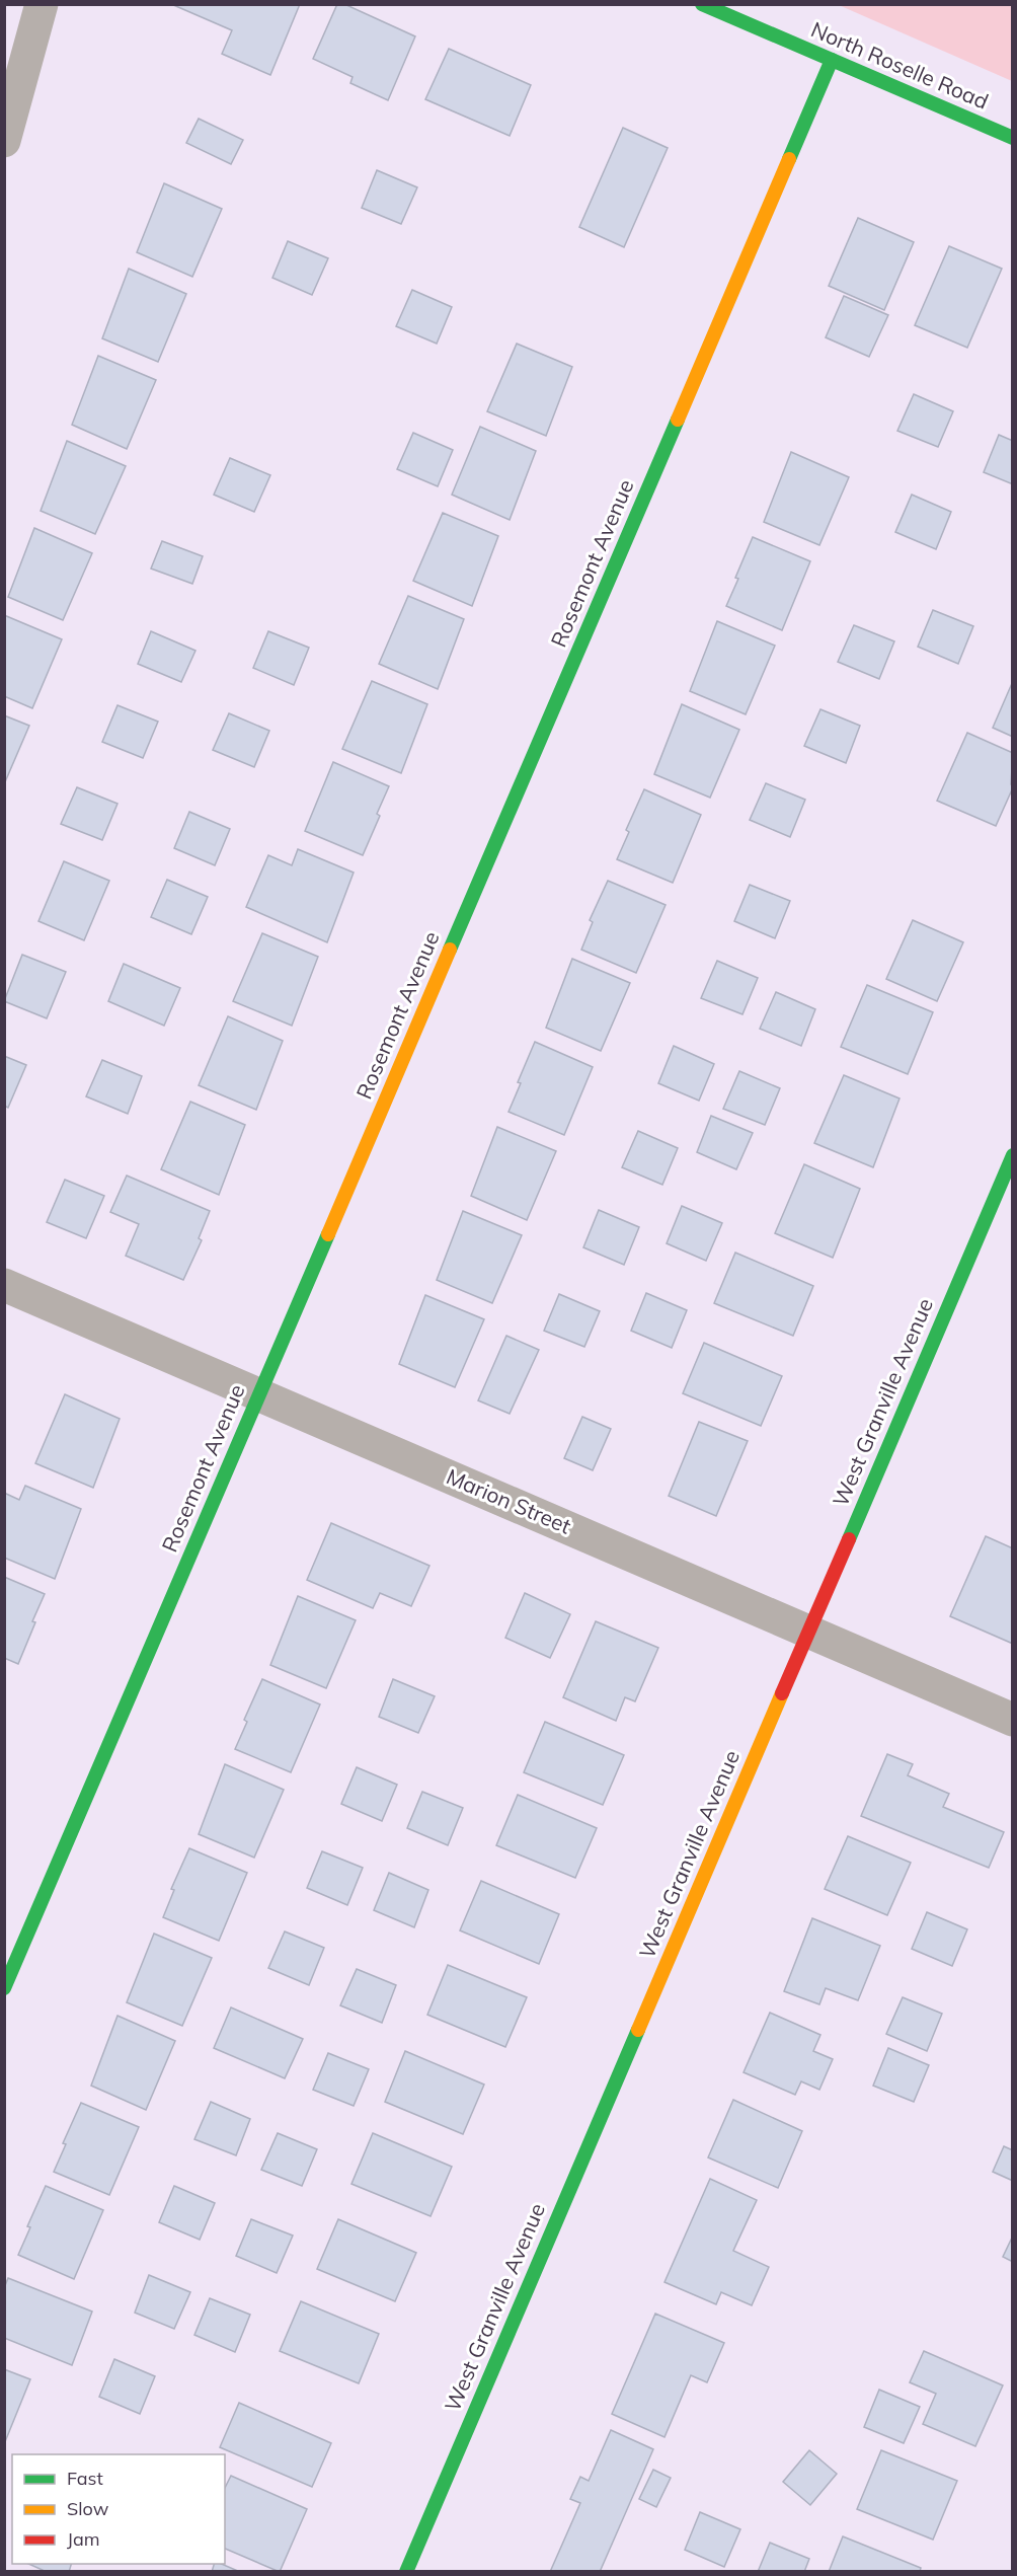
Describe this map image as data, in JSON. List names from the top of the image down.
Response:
{
  "streets": {
    "street": [
      "North Roselle Road",
      "Rosemont Avenue",
      "West Granville Avenue",
      "Marion Street"
    ]
  },
  "crossings": [
    ["North Roselle Road", "Rosemont Avenue"],
    ["Rosemont Avenue", "Marion Street"],
    ["West Granville Avenue", "Marion Street"]
  ],
  "legend": ["Fast", "Slow", "Jam"]
}
